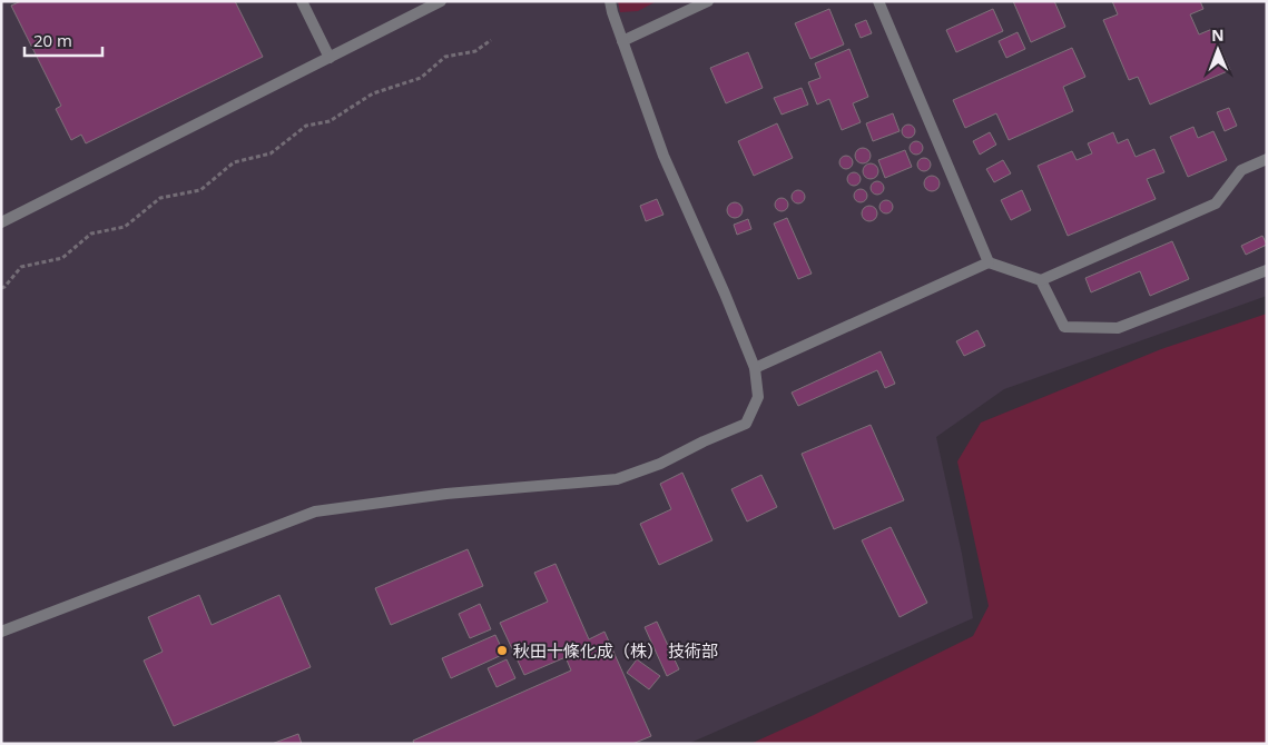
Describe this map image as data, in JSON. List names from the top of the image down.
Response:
{
  "places": ["秋田十條化成（株） 技術部"],
  "scale_bar": "20 m",
  "north": "top"
}
